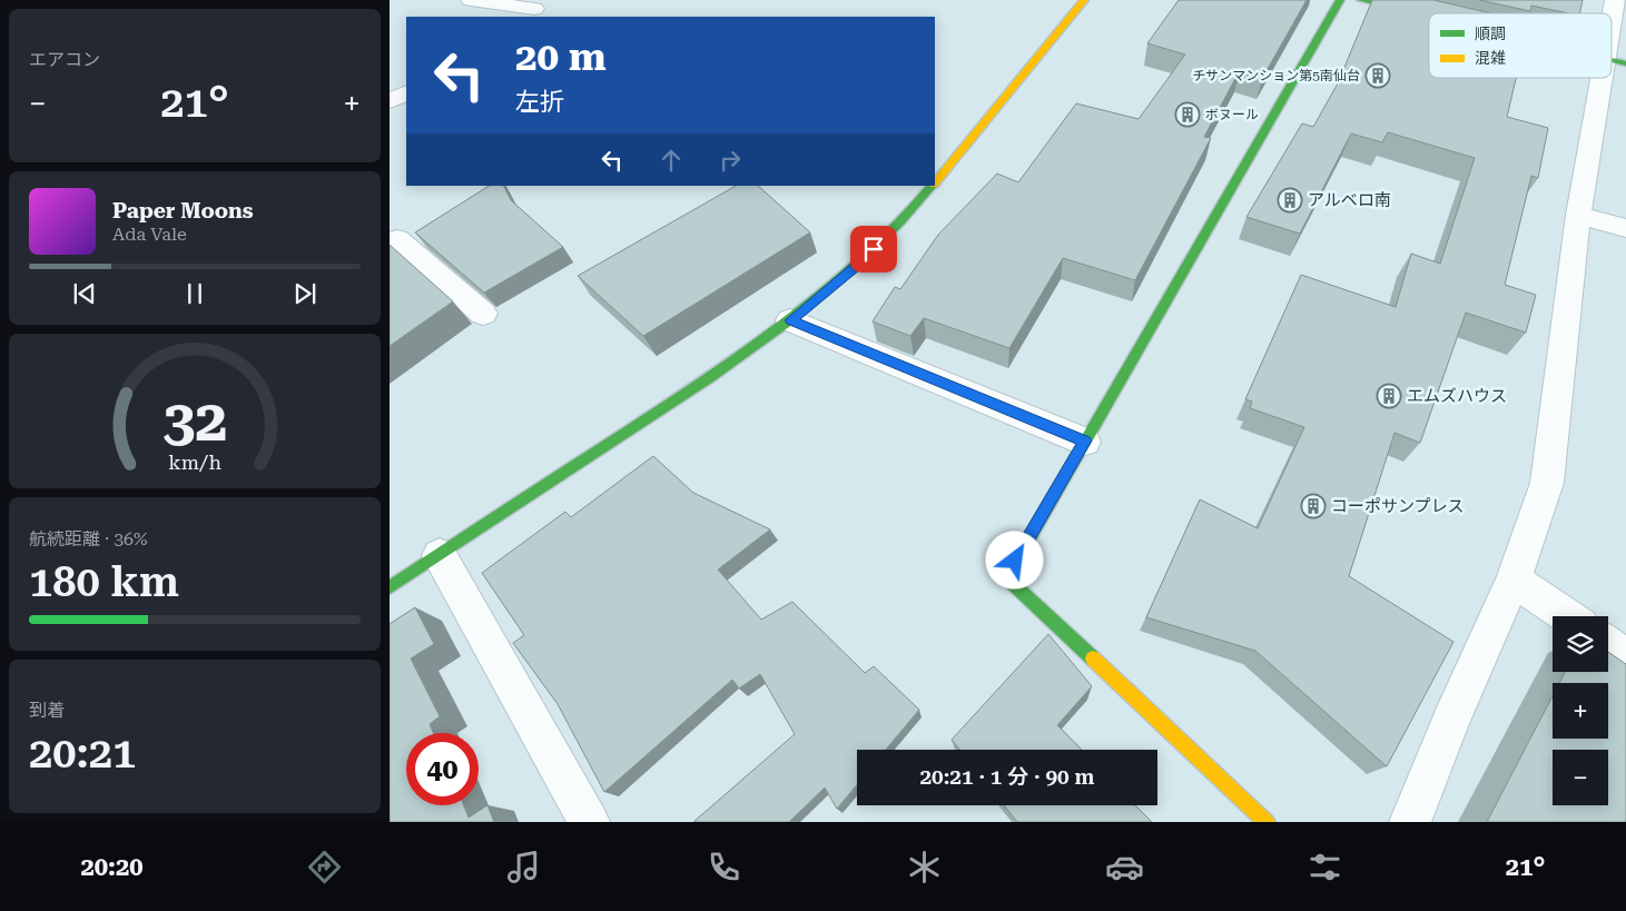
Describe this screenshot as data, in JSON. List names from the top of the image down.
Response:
{
  "places": {
    "building": [
      "チサンマンション第5南仙台",
      "ボヌール",
      "アルベロ南",
      "エムズハウス",
      "コーポサンプレス"
    ]
  },
  "legend": ["順調", "混雑"],
  "page": {
    "tile": [
      "エアコン",
      ["航続距離 · 36%", "180 km"],
      ["到着", "20:21"]
    ],
    "turn": ["20 m", "左折"],
    "heat": ["−", "21°", "+"],
    "song": ["Paper Moons", "Ada Vale"],
    "map_buttons": ["+", "−"],
    "limit": "40",
    "trip": "20:21 · 1 分 · 90 m",
    "tabs": ["20:20", "21°"],
    "gauge": ["32", "km/h"]
  }
}
